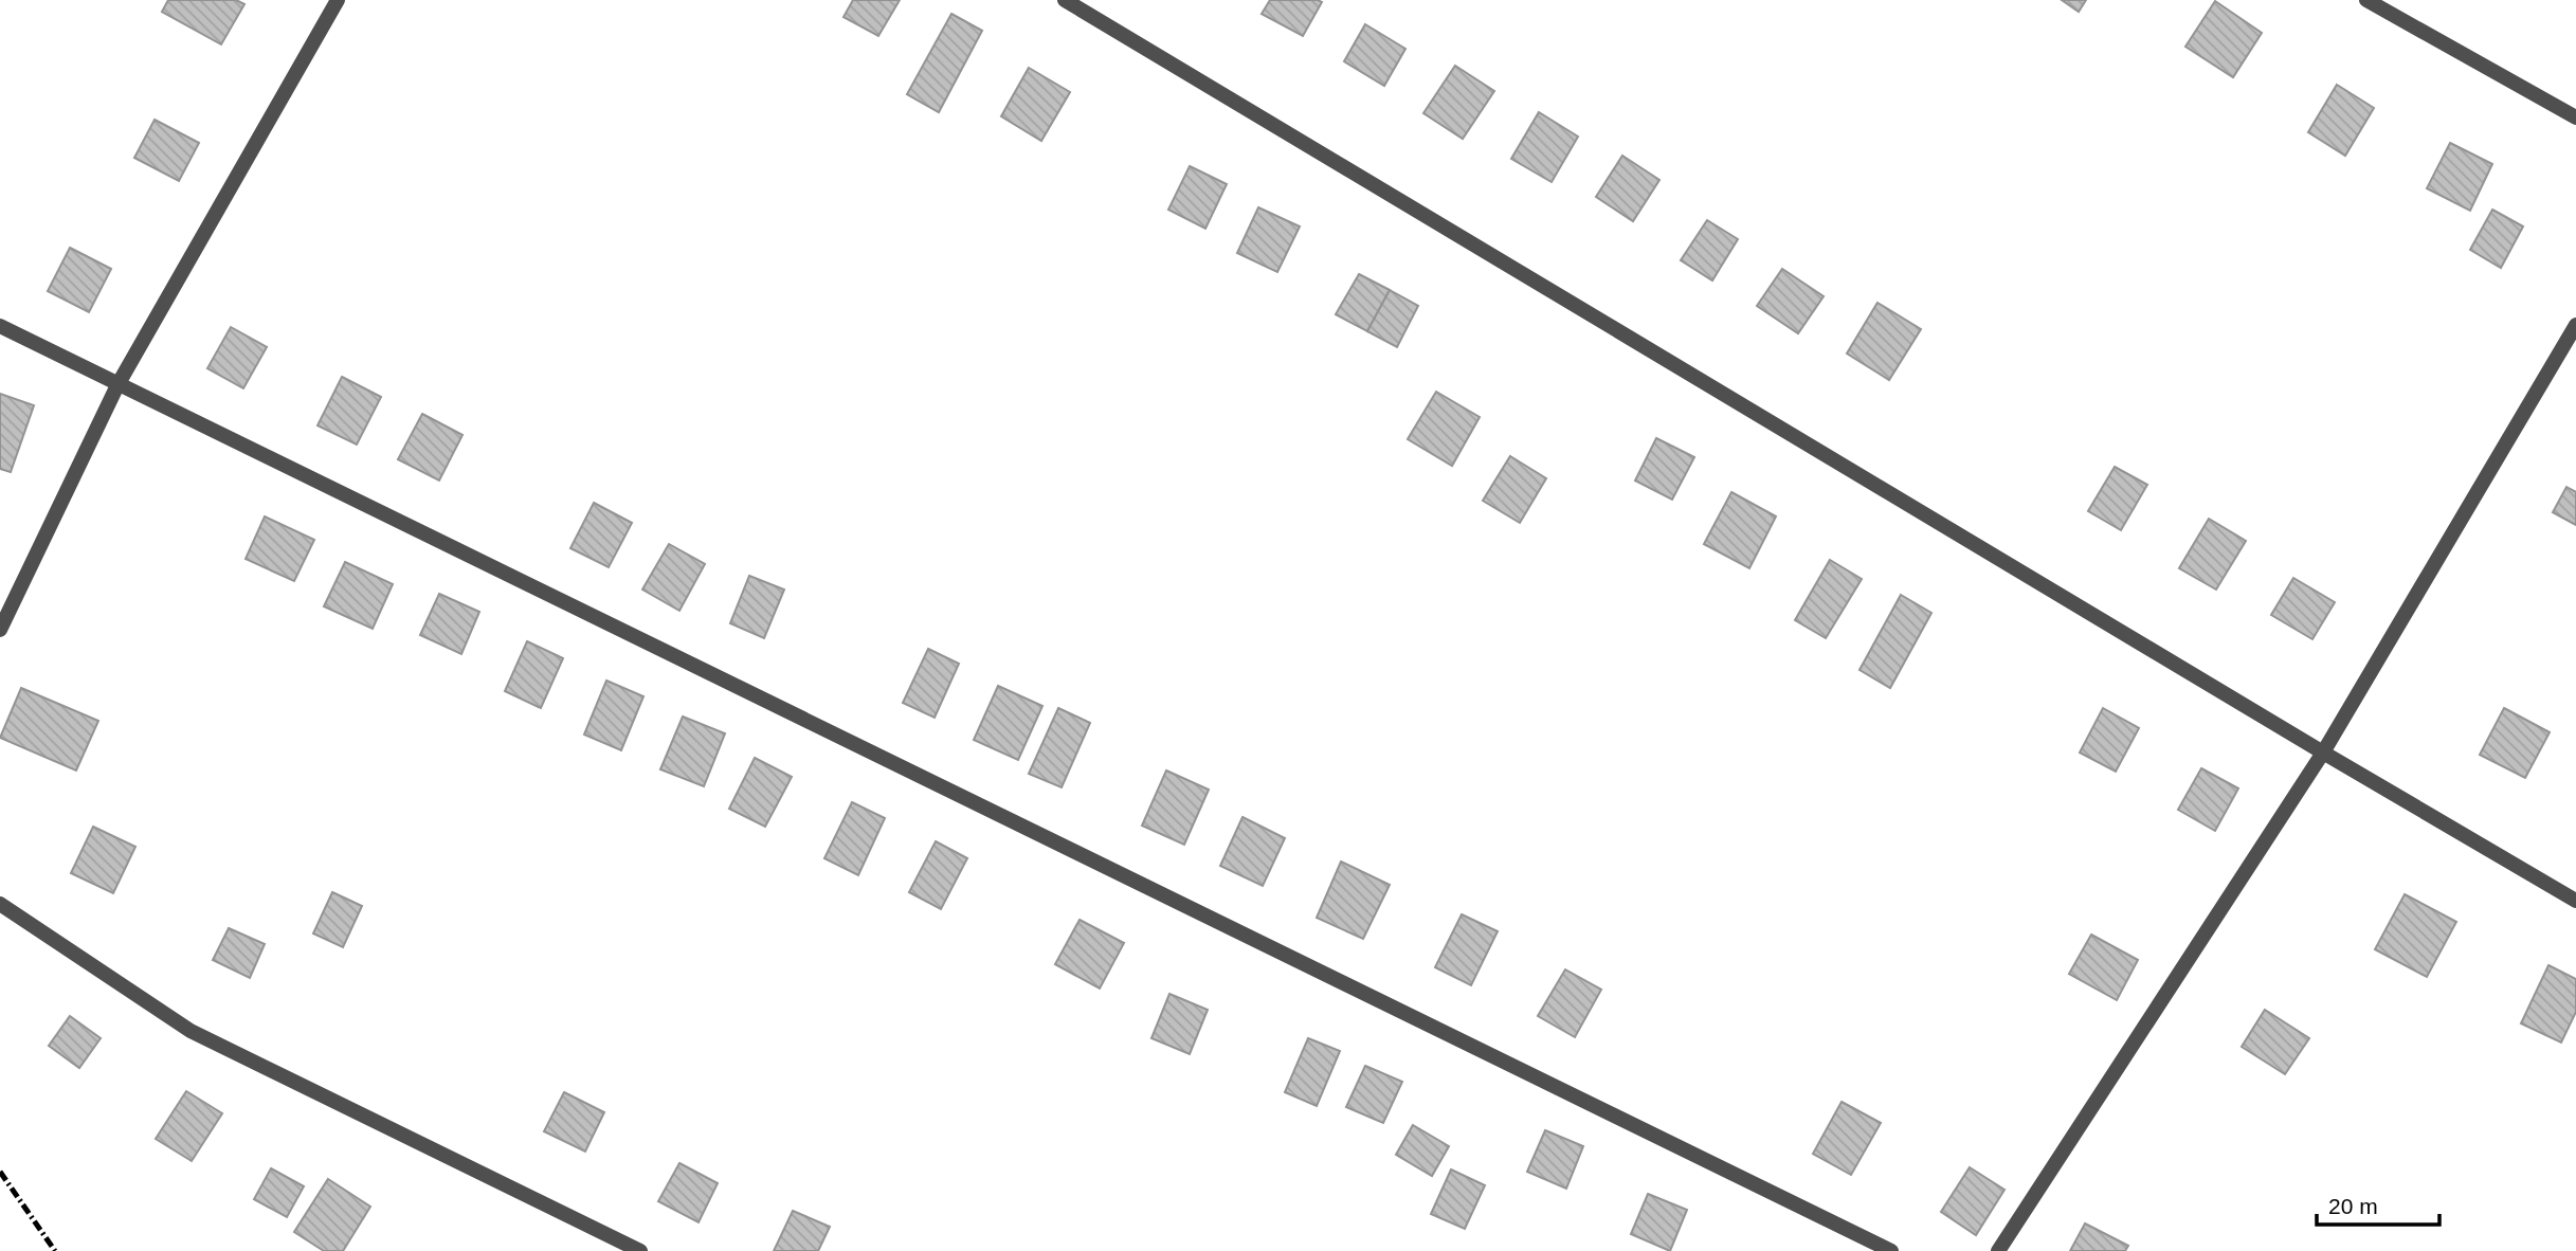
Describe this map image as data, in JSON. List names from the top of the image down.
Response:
{
  "scale_bar": "20 m"
}
